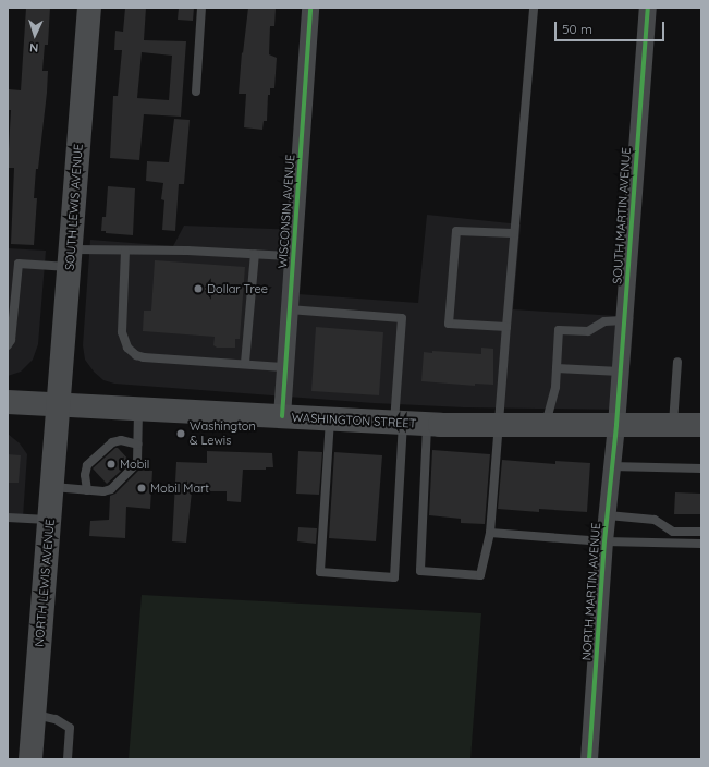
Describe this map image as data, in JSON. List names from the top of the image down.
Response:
{
  "streets": {
    "main road": ["SOUTH LEWIS AVENUE", "WASHINGTON STREET", "NORTH LEWIS AVENUE"],
    "street": ["WISCONSIN AVENUE", "SOUTH MARTIN AVENUE", "NORTH MARTIN AVENUE"]
  },
  "crossings": [
    ["SOUTH LEWIS AVENUE", "WASHINGTON STREET"],
    ["SOUTH LEWIS AVENUE", "NORTH LEWIS AVENUE"],
    ["WISCONSIN AVENUE", "WASHINGTON STREET"],
    ["SOUTH MARTIN AVENUE", "WASHINGTON STREET"],
    ["SOUTH MARTIN AVENUE", "NORTH MARTIN AVENUE"],
    ["WASHINGTON STREET", "NORTH LEWIS AVENUE"],
    ["WASHINGTON STREET", "NORTH MARTIN AVENUE"]
  ],
  "places": [
    "Dollar Tree",
    "Washington & Lewis",
    "Mobil",
    "Mobil Mart"
  ],
  "scale_bar": "50 m",
  "north": "bottom"
}
